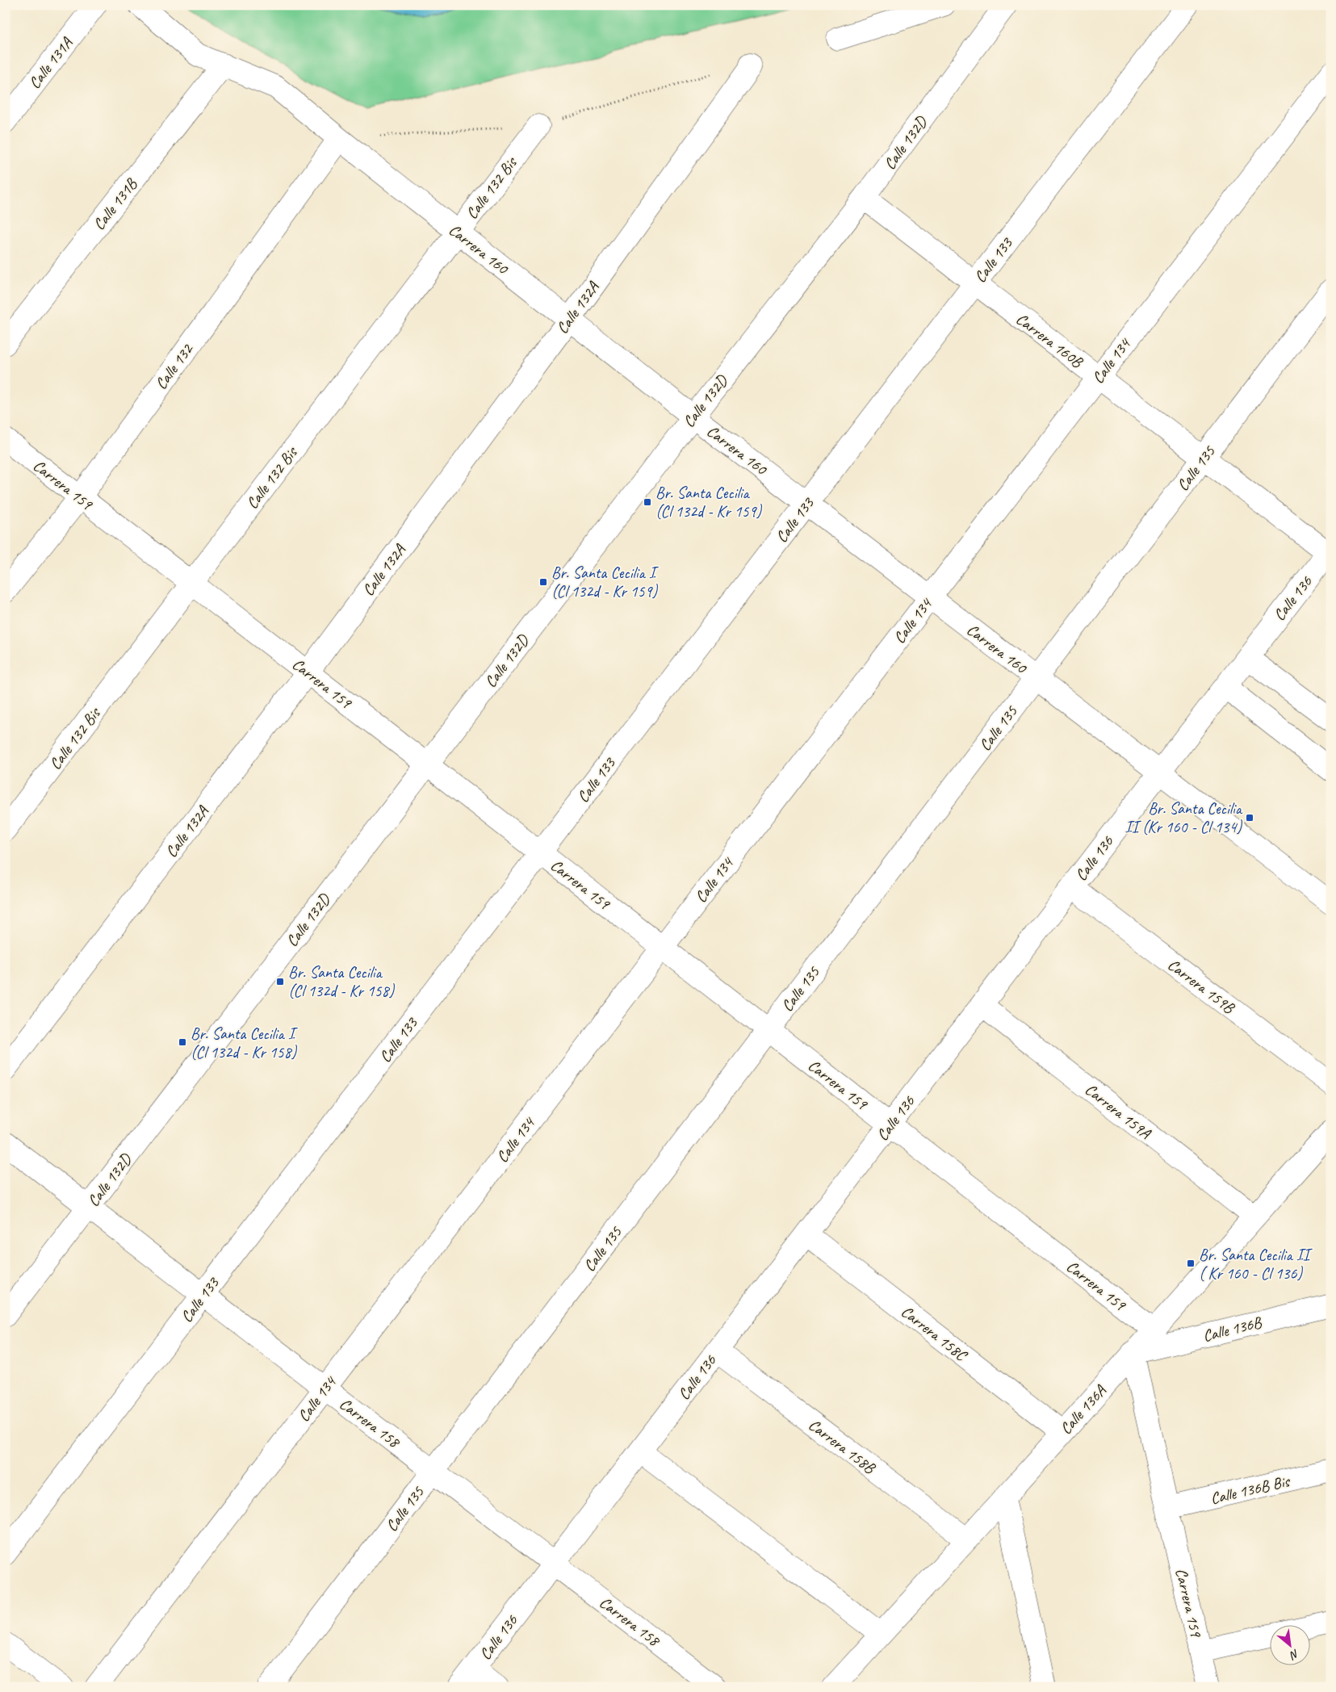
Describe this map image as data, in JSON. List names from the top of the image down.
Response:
{
  "streets": {
    "street": [
      "Calle 131A",
      "Calle 132D",
      "Calle 132 Bis",
      "Calle 131B",
      "Carrera 160",
      "Calle 133",
      "Calle 132A",
      "Carrera 160B",
      "Calle 134",
      "Calle 132",
      "Calle 135",
      "Carrera 159",
      "Calle 136",
      "Carrera 159B",
      "Carrera 159A",
      "Calle 136B",
      "Carrera 158C",
      "Calle 136A",
      "Carrera 158",
      "Carrera 158B",
      "Calle 136B Bis"
    ]
  },
  "crossings": [
    ["Calle 132D", "Carrera 160"],
    ["Calle 132D", "Carrera 160B"],
    ["Calle 132D", "Carrera 159"],
    ["Calle 132D", "Carrera 158"],
    ["Calle 132 Bis", "Carrera 160"],
    ["Calle 132 Bis", "Carrera 159"],
    ["Calle 131B", "Carrera 160"],
    ["Carrera 160", "Calle 133"],
    ["Carrera 160", "Calle 132A"],
    ["Carrera 160", "Calle 134"],
    ["Carrera 160", "Calle 132"],
    ["Carrera 160", "Calle 135"],
    ["Carrera 160", "Calle 136"],
    ["Calle 133", "Carrera 160B"],
    ["Calle 133", "Carrera 159"],
    ["Calle 133", "Carrera 158"],
    ["Calle 132A", "Carrera 159"],
    ["Carrera 160B", "Calle 134"],
    ["Carrera 160B", "Calle 135"],
    ["Carrera 160B", "Calle 136"],
    ["Calle 134", "Carrera 159"],
    ["Calle 134", "Carrera 158"],
    ["Calle 132", "Carrera 159"],
    ["Calle 135", "Carrera 159"],
    ["Calle 135", "Carrera 158"],
    ["Carrera 159", "Calle 136"],
    ["Carrera 159", "Calle 136B"],
    ["Carrera 159", "Calle 136A"],
    ["Carrera 159", "Calle 136B Bis"],
    ["Calle 136", "Carrera 159B"],
    ["Calle 136", "Carrera 159A"],
    ["Calle 136", "Carrera 158C"],
    ["Calle 136", "Carrera 158"],
    ["Calle 136", "Carrera 158B"],
    ["Carrera 159A", "Calle 136A"],
    ["Calle 136B", "Calle 136A"],
    ["Carrera 158C", "Calle 136A"],
    ["Calle 136A", "Carrera 158B"]
  ],
  "places": {
    "transit": [
      "Br. Santa Cecilia (Cl 132d - Kr 159)",
      "Br. Santa Cecilia I (Cl 132d - Kr 159)",
      "Br. Santa Cecilia II (Kr 160 - Cl 134)",
      "Br. Santa Cecilia (Cl 132d - Kr 158)",
      "Br. Santa Cecilia I (Cl 132d - Kr 158)",
      "Br. Santa Cecilia II ( Kr 160 - Cl 136)"
    ]
  },
  "north": "bottom right"
}
